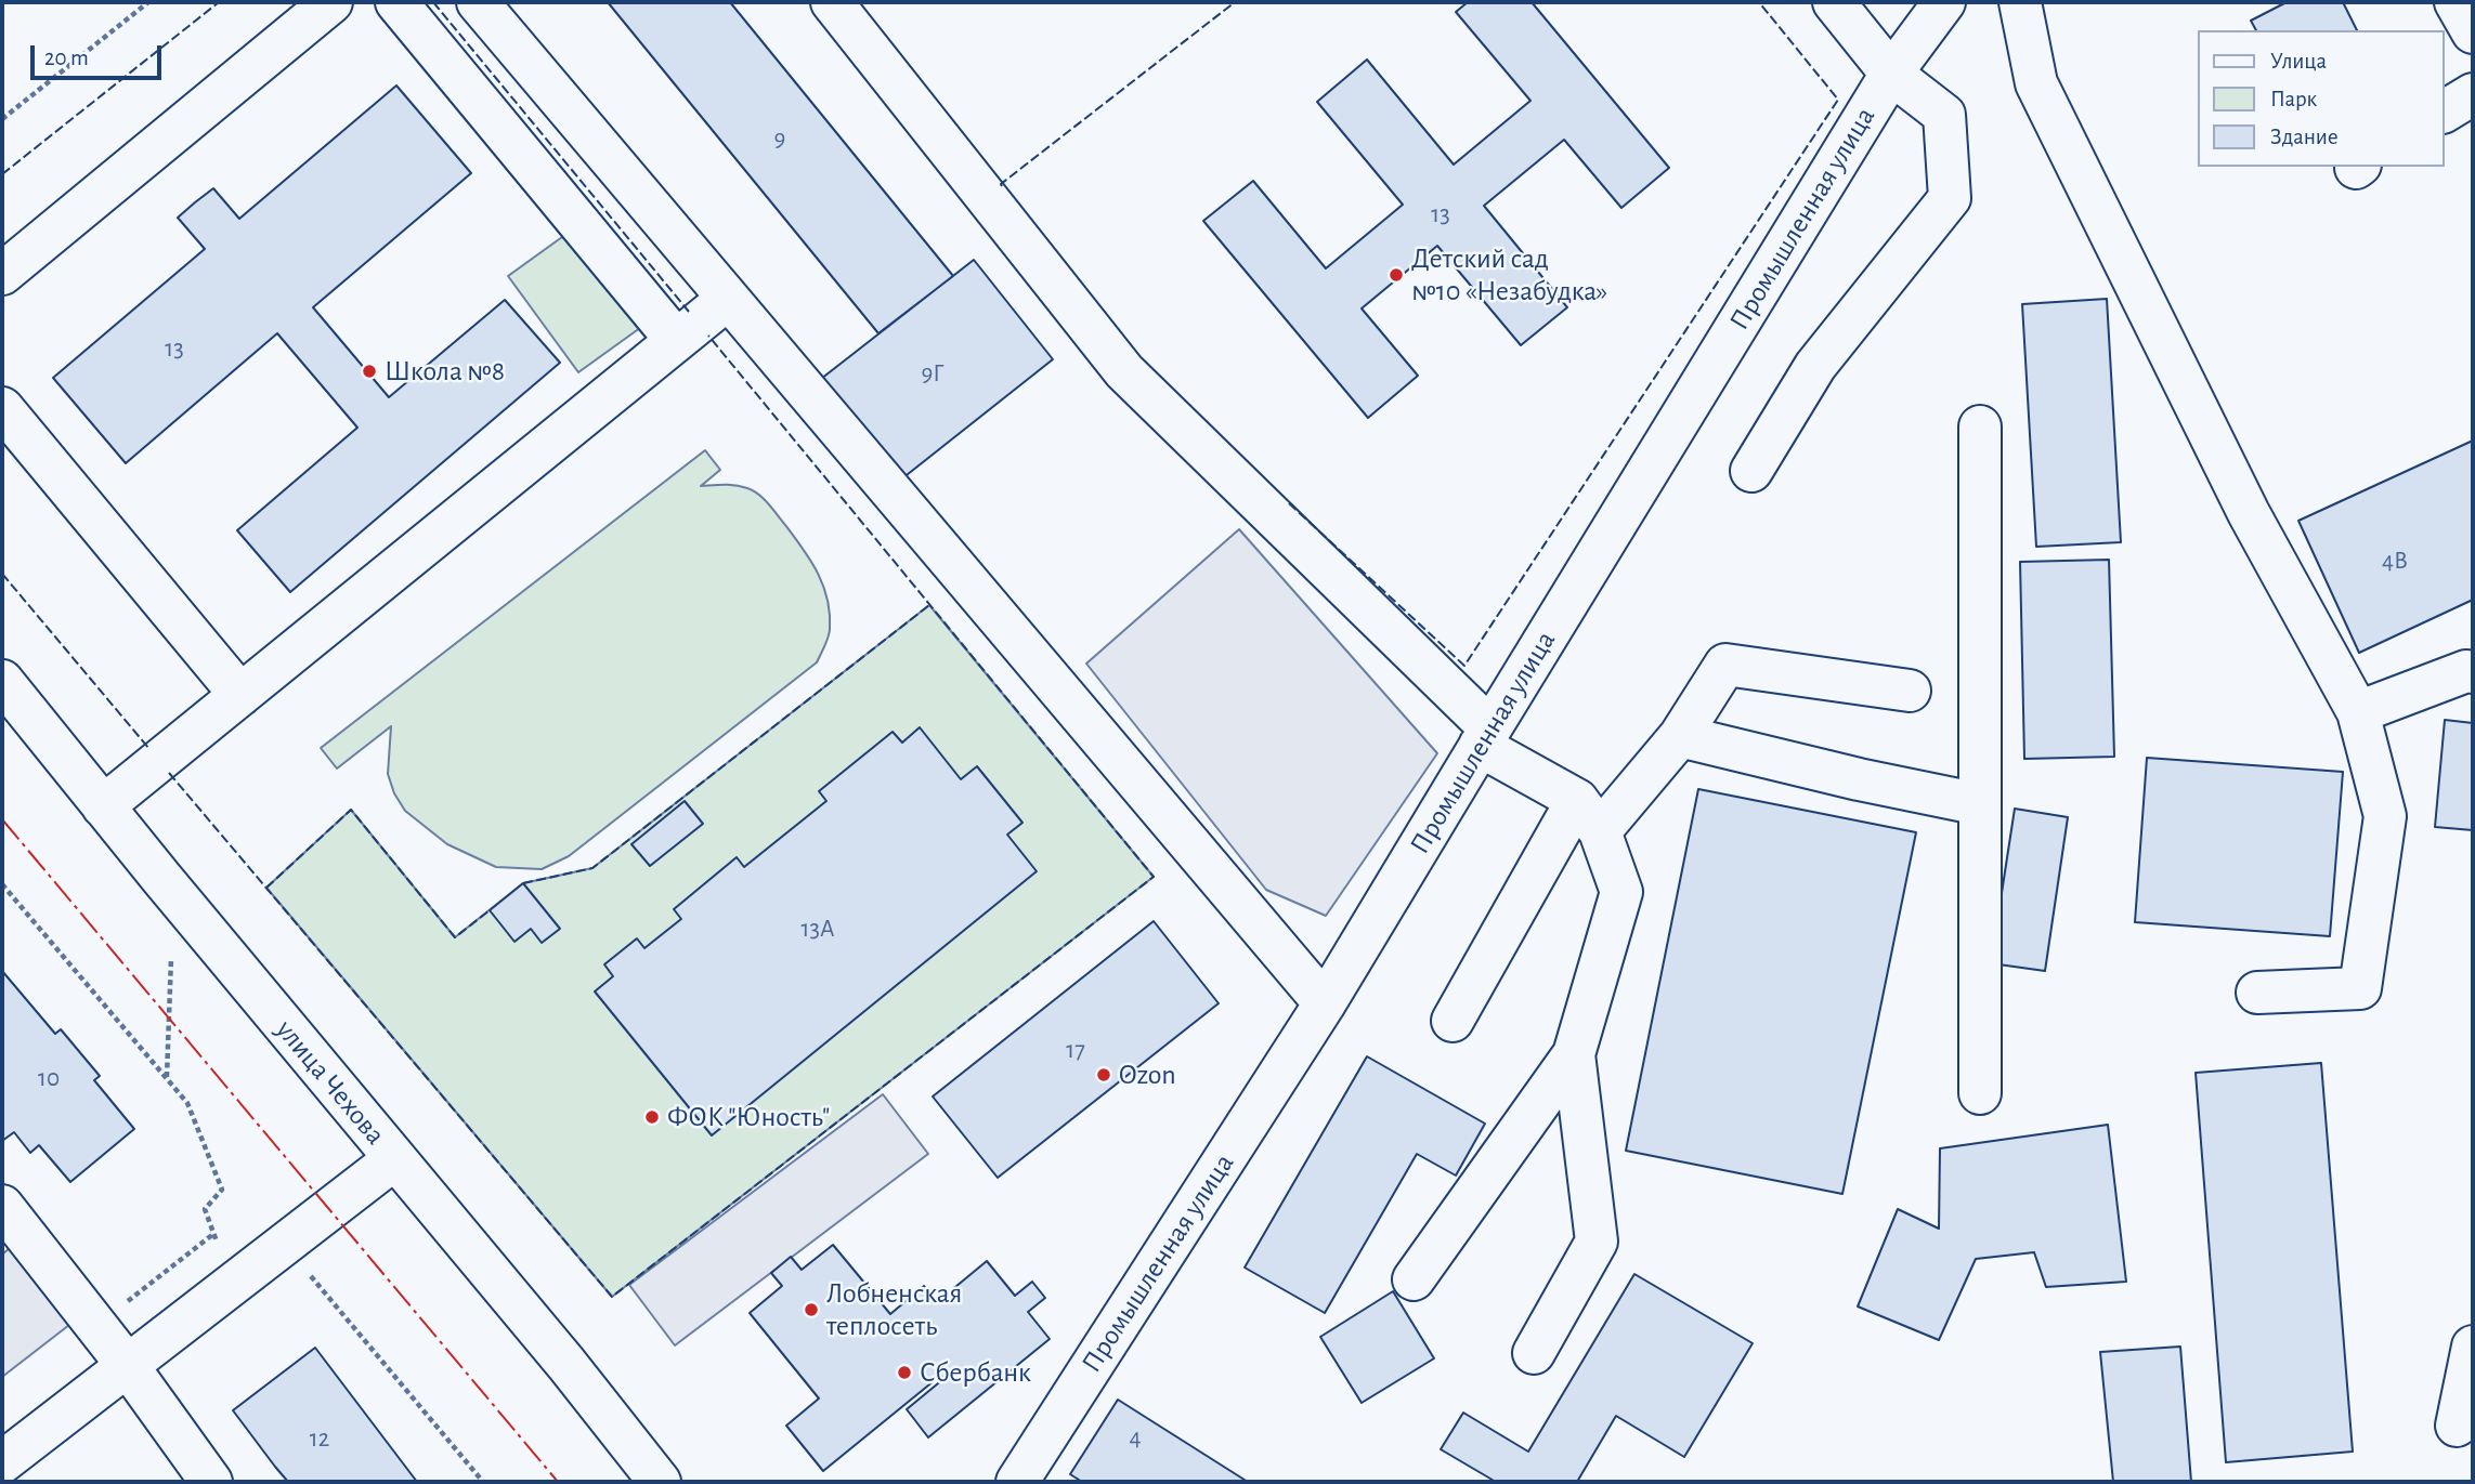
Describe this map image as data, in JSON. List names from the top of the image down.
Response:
{
  "streets": {
    "street": ["Промышленная улица", "улица Чехова"]
  },
  "places": [
    "Детский сад №10 «Незабудка»",
    "Школа №8",
    "Ozon",
    "ФОК \"Юность\"",
    "Лобненская теплосеть",
    "Сбербанк"
  ],
  "house_numbers": [
    "9",
    "13",
    "13",
    "9Г",
    "4В",
    "13А",
    "17",
    "10",
    "4",
    "12"
  ],
  "legend": ["Улица", "Парк", "Здание"],
  "scale_bar": "20 m"
}
